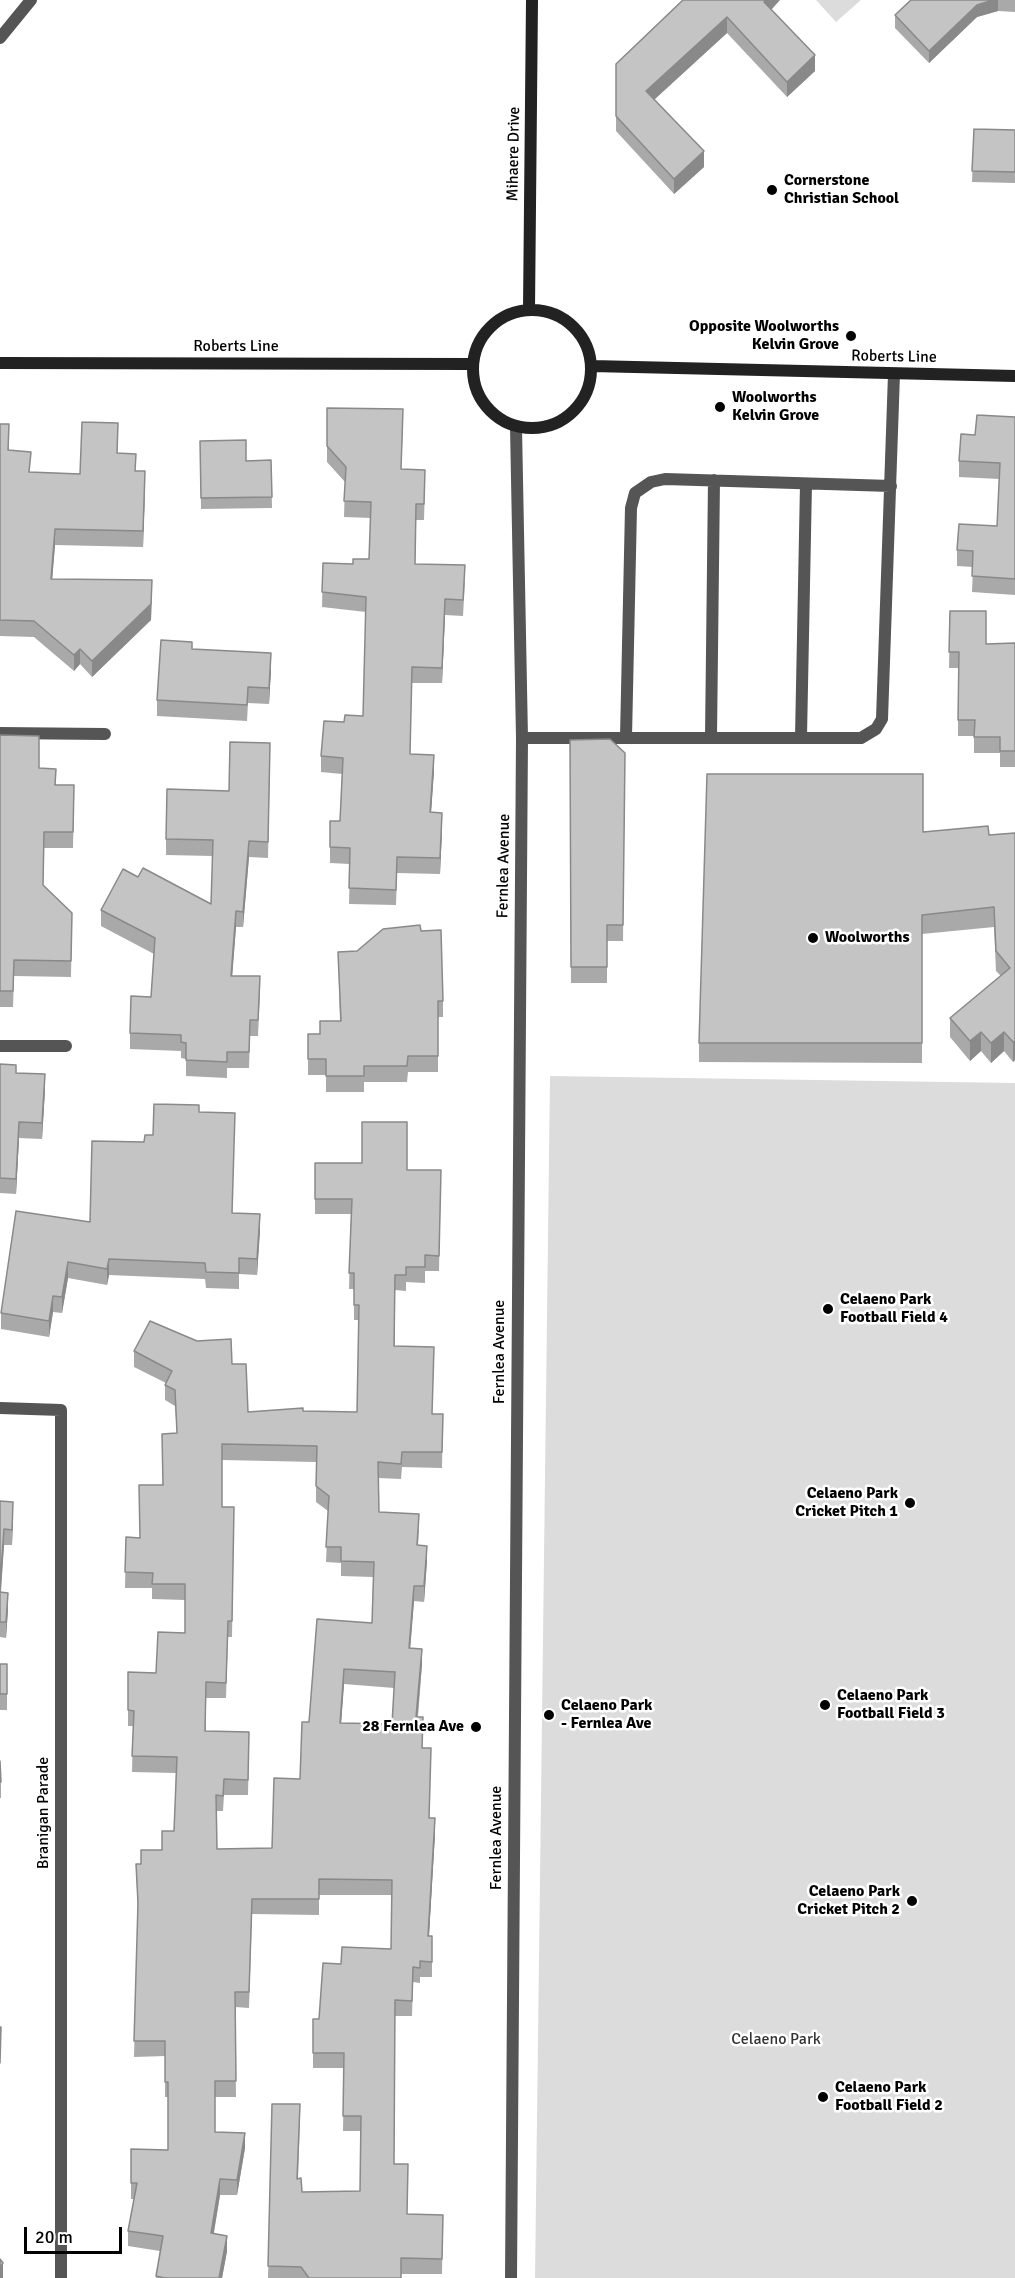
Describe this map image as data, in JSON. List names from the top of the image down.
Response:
{
  "streets": {
    "main road": ["Mihaere Drive", "Roberts Line"],
    "street": ["Fernlea Avenue", "Branigan Parade"]
  },
  "crossings": [
    ["Mihaere Drive", "Roberts Line"],
    ["Mihaere Drive", "Fernlea Avenue"],
    ["Roberts Line", "Fernlea Avenue"]
  ],
  "parks": ["Celaeno Park"],
  "places": [
    "Cornerstone Christian School",
    "Opposite Woolworths Kelvin Grove",
    "Woolworths Kelvin Grove",
    "Woolworths",
    "Celaeno Park Football Field 4",
    "Celaeno Park Cricket Pitch 1",
    "Celaeno Park Football Field 3",
    "Celaeno Park - Fernlea Ave",
    "28 Fernlea Ave",
    "Celaeno Park Cricket Pitch 2",
    "Celaeno Park Football Field 2"
  ],
  "scale_bar": "20 m"
}
